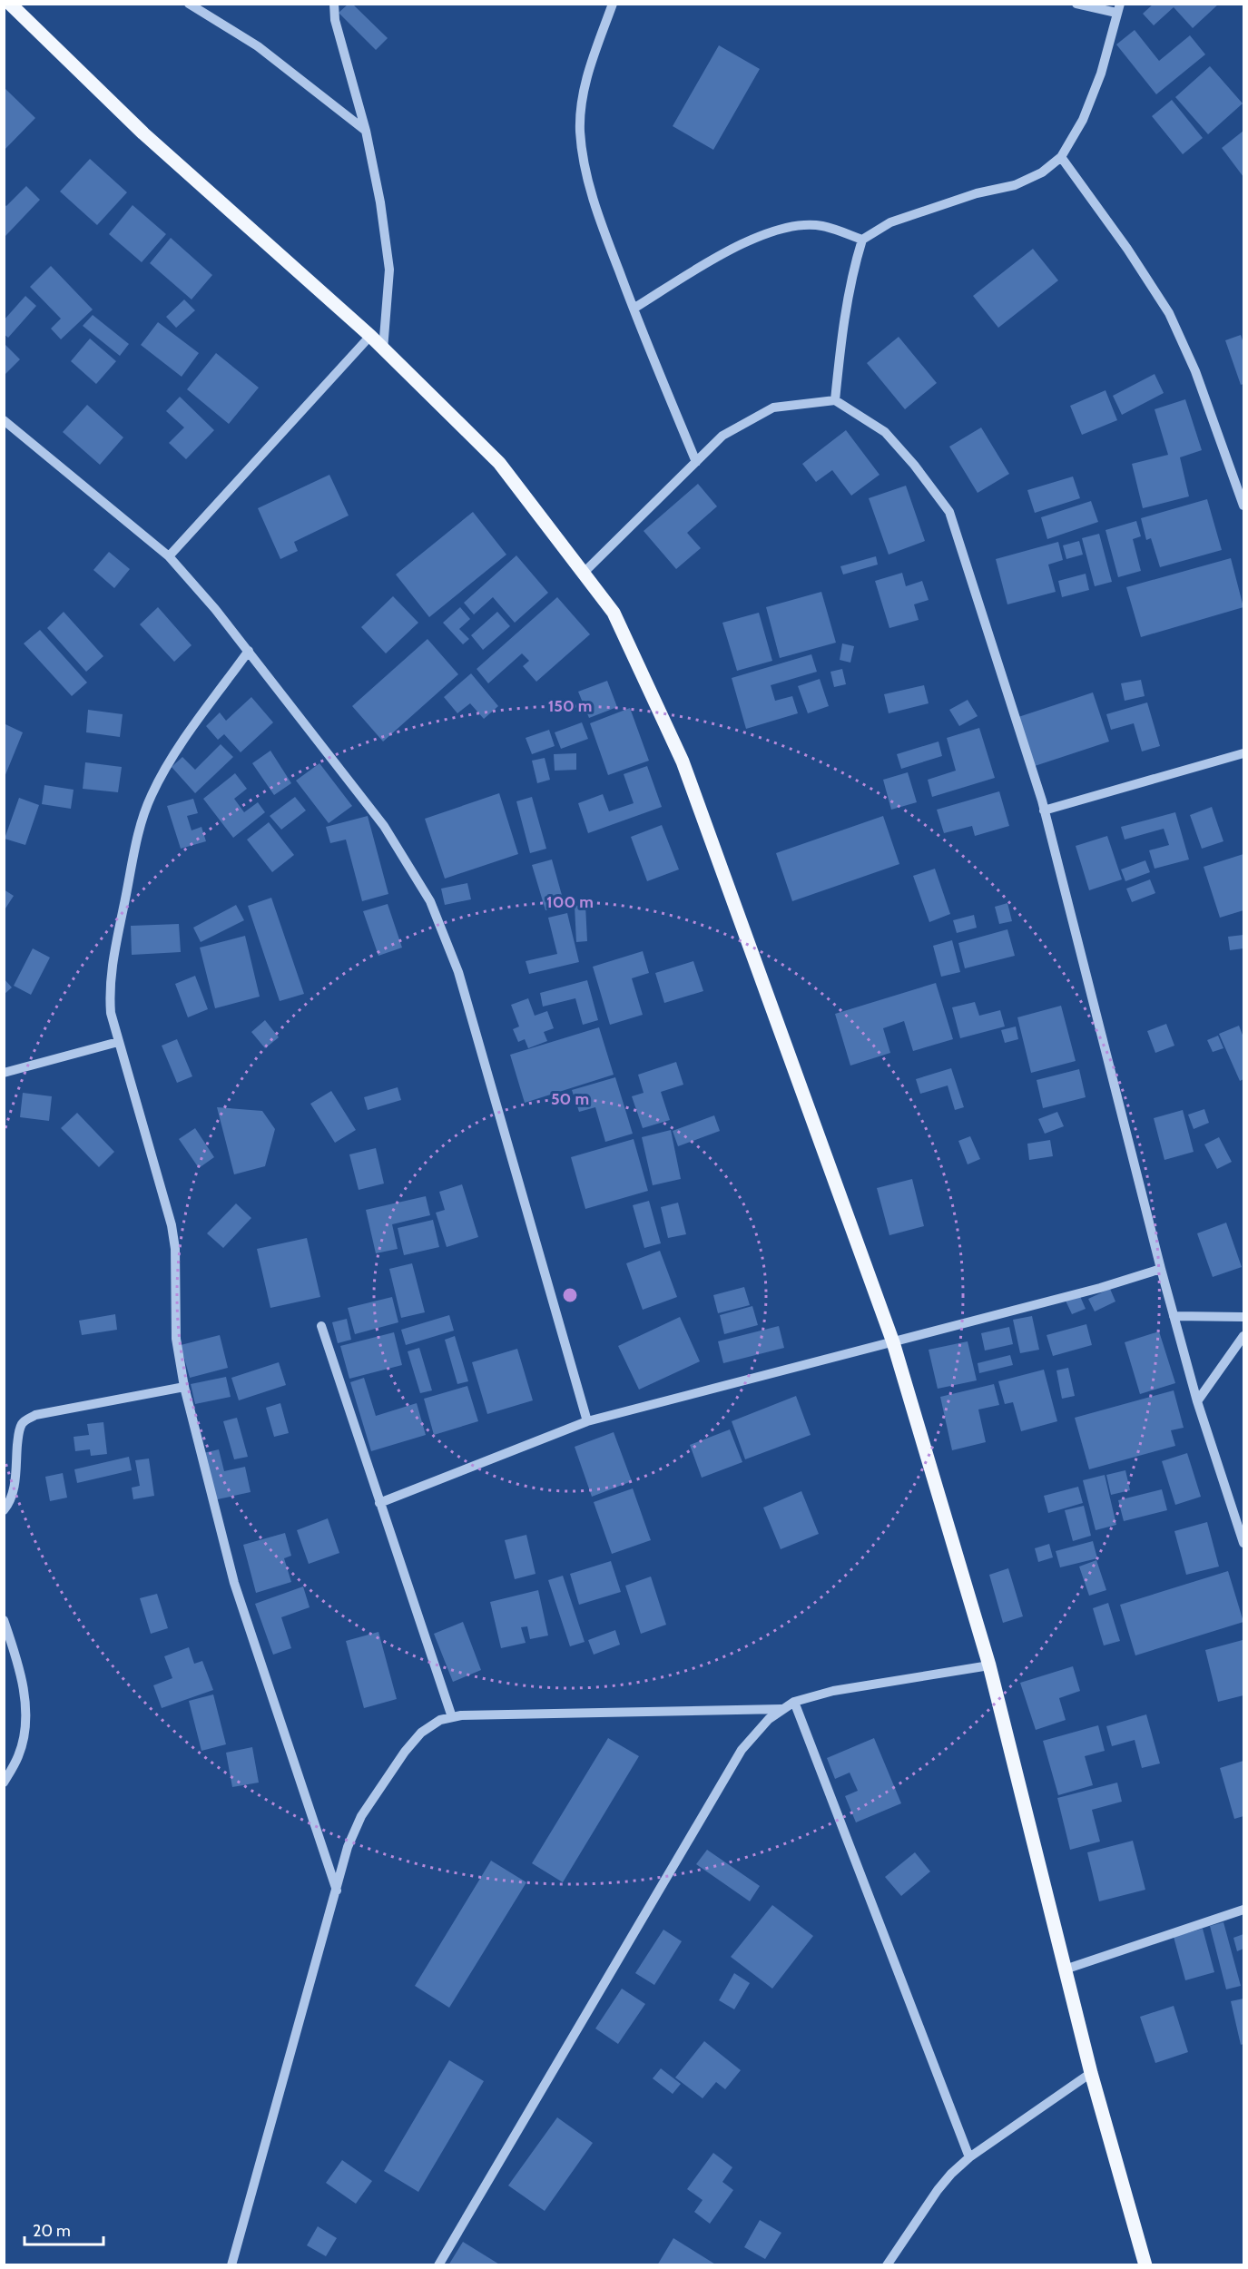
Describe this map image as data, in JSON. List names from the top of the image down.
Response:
{
  "scale_bar": "20 m",
  "rings": ["150 m", "100 m", "50 m"]
}
